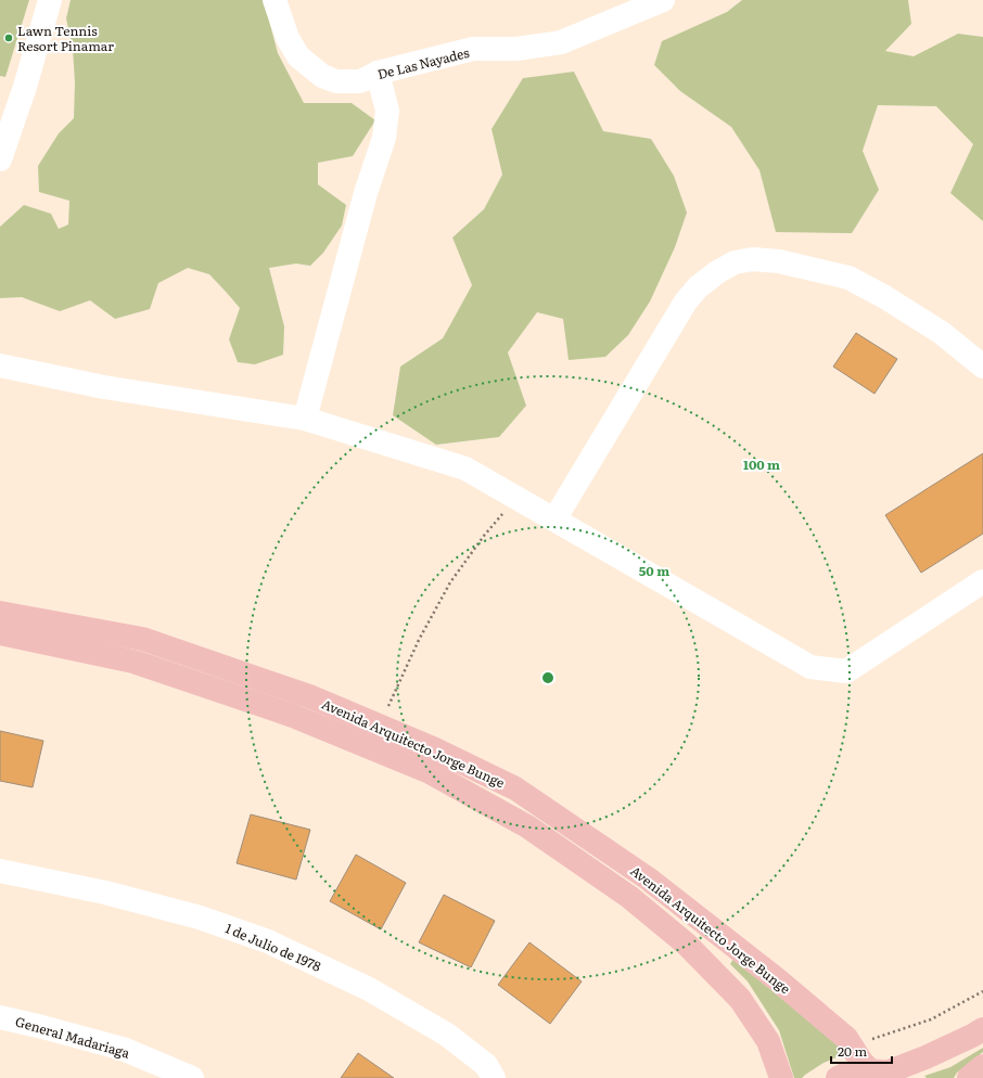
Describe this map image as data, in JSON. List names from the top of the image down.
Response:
{
  "streets": {
    "main road": ["Avenida Arquitecto Jorge Bunge"],
    "street": ["De Las Nayades", "1 de Julio de 1978", "General Madariaga"]
  },
  "places": ["Lawn Tennis Resort Pinamar"],
  "scale_bar": "20 m",
  "rings": ["100 m", "50 m"]
}
